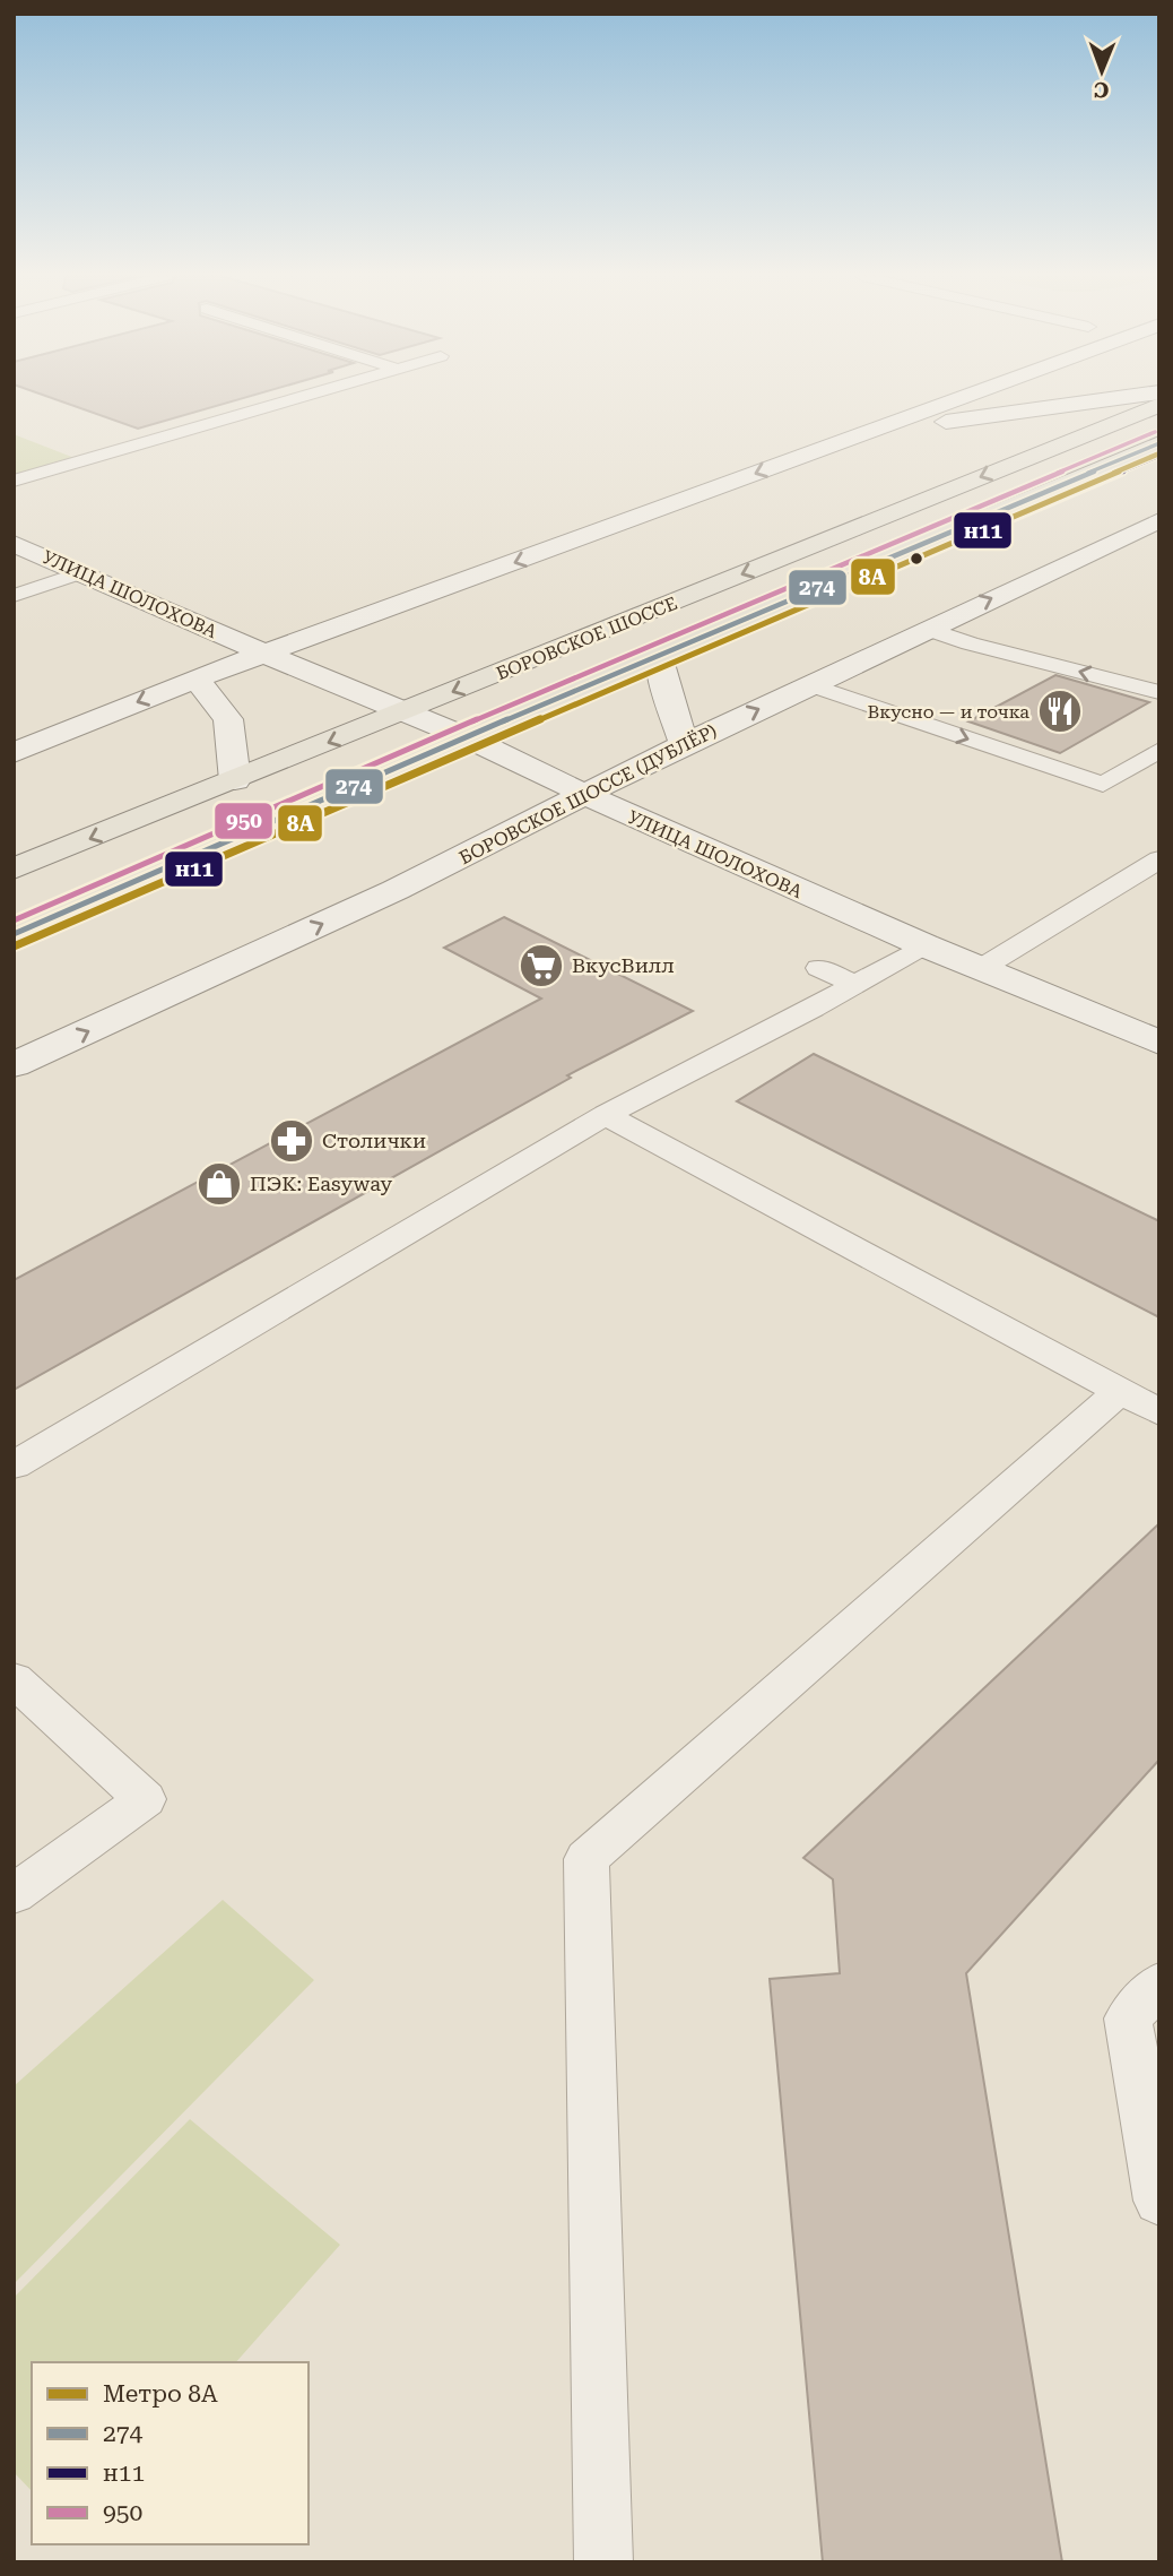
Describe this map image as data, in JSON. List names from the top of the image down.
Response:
{
  "streets": {
    "main road": ["БОРОВСКОЕ ШОССЕ"],
    "street": ["УЛИЦА ШОЛОХОВА", "БОРОВСКОЕ ШОССЕ (ДУБЛЁР)"]
  },
  "crossings": [
    ["УЛИЦА ШОЛОХОВА", "БОРОВСКОЕ ШОССЕ"],
    ["УЛИЦА ШОЛОХОВА", "БОРОВСКОЕ ШОССЕ (ДУБЛЁР)"]
  ],
  "places": {
    "restaurant": ["Вкусно — и точка"],
    "supermarket": ["ВкусВилл"],
    "pharmacy": ["Столички"],
    "shop": ["ПЭК: Easyway"]
  },
  "lines": [
    "transit line 950",
    "transit line 274",
    "metro line 8А",
    "transit line н11"
  ],
  "legend": [
    "Метро 8А",
    "274",
    "н11",
    "950"
  ],
  "north": "bottom"
}
